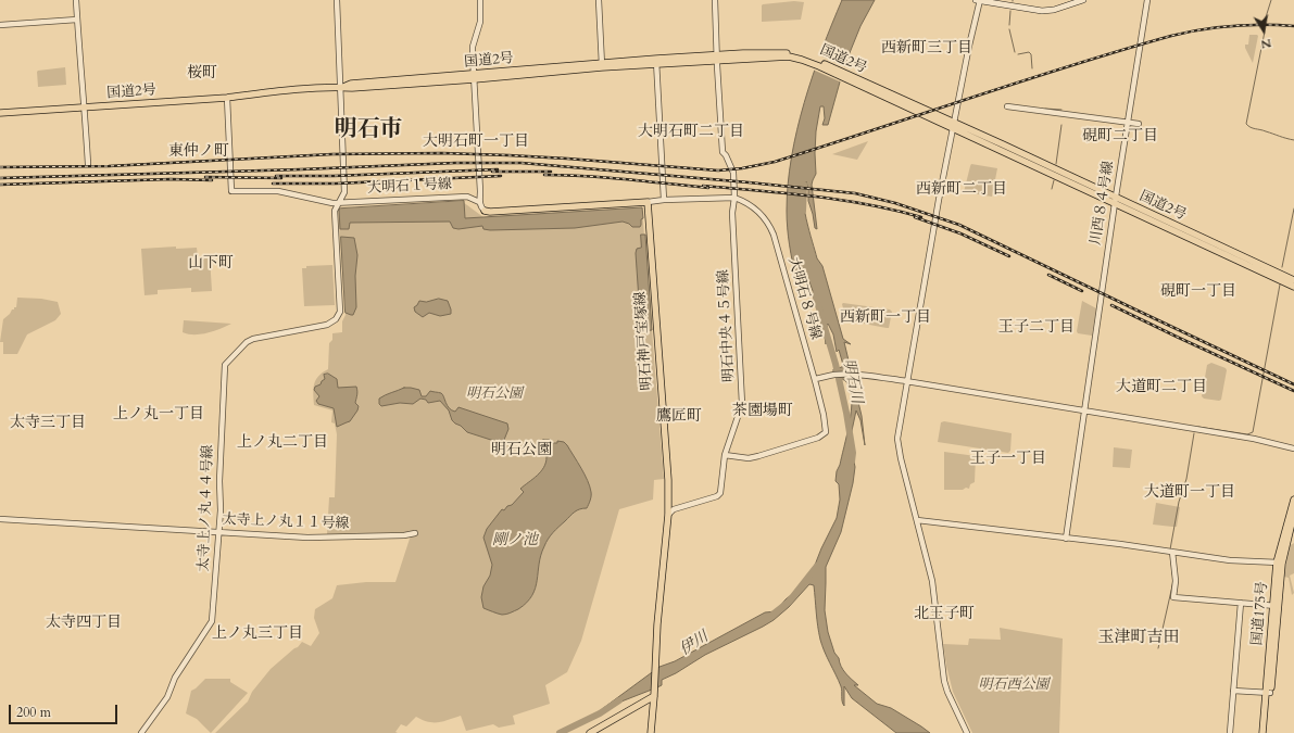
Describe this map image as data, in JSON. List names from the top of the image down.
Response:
{
  "streets": {
    "main road": ["国道2号", "明石神戸宝塚線", "国道175号"],
    "street": [
      "大明石１号線",
      "川西８４号線",
      "大明石８号線",
      "明石中央４５号線",
      "太寺上ノ丸４４号線",
      "太寺上ノ丸１１号線"
    ]
  },
  "crossings": [
    ["国道2号", "大明石１号線"],
    ["国道2号", "川西８４号線"],
    ["国道2号", "明石中央４５号線"],
    ["大明石１号線", "太寺上ノ丸４４号線"],
    ["大明石８号線", "明石中央４５号線"],
    ["明石中央４５号線", "明石神戸宝塚線"],
    ["太寺上ノ丸４４号線", "太寺上ノ丸１１号線"]
  ],
  "districts": [
    "西新町三丁目",
    "桜町",
    "明石市",
    "大明石町二丁目",
    "硯町二丁目",
    "大明石町一丁目",
    "東仲ノ町",
    "西新町二丁目",
    "山下町",
    "硯町一丁目",
    "西新町一丁目",
    "王子二丁目",
    "大道町二丁目",
    "茶園場町",
    "上ノ丸一丁目",
    "鷹匠町",
    "太寺三丁目",
    "上ノ丸二丁目",
    "明石公園",
    "王子一丁目",
    "大道町一丁目",
    "北王子町",
    "太寺四丁目",
    "上ノ丸三丁目",
    "玉津町吉田"
  ],
  "water": ["明石川", "剛ノ池", "伊川"],
  "parks": ["明石公園", "明石西公園"],
  "scale_bar": "200 m",
  "north": "bottom"
}
